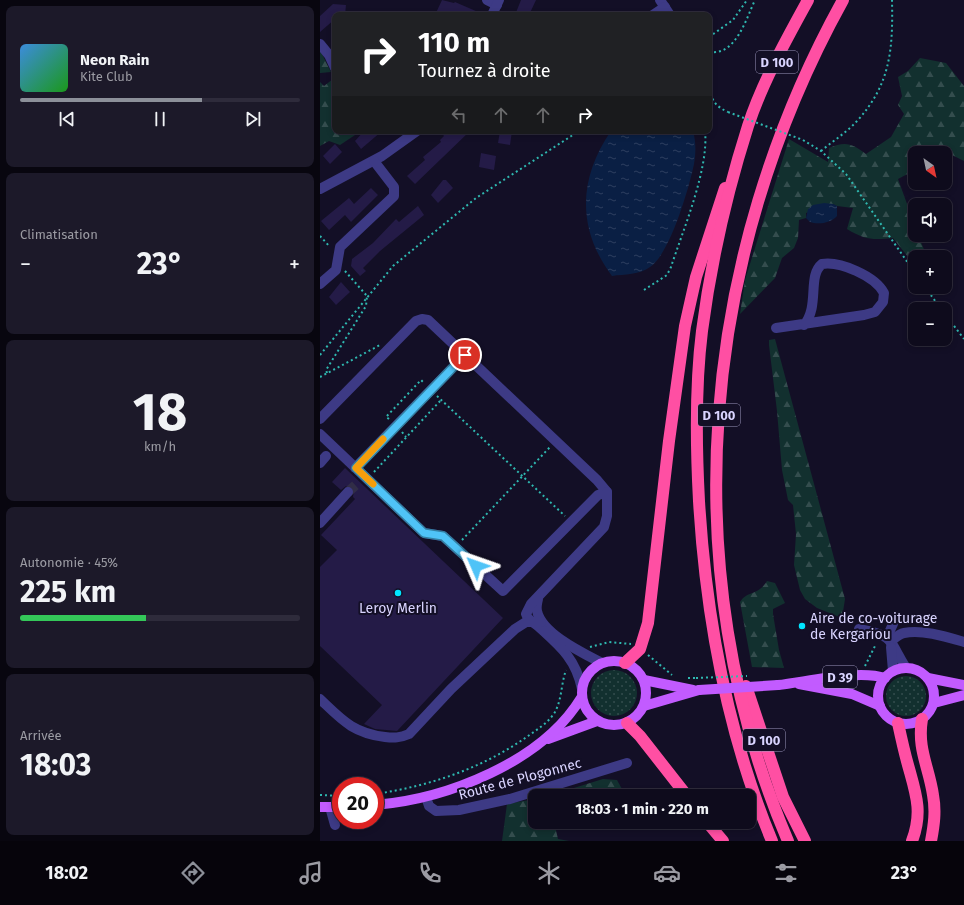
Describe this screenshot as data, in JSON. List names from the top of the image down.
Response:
{
  "streets": {
    "highway": ["D 100"],
    "main road": ["D 39", "Route de Plogonnec"]
  },
  "crossings": [
    ["D 39", "Route de Plogonnec"]
  ],
  "places": ["Leroy Merlin", "Aire de co-voiturage de Kergariou"],
  "north": "bottom right",
  "page": {
    "turn": ["110 m", "Tournez à droite"],
    "song": ["Neon Rain", "Kite Club"],
    "map_buttons": ["+", "−"],
    "tile": [
      "Climatisation",
      ["18", "km/h"],
      ["Autonomie · 45%", "225 km"],
      ["Arrivée", "18:03"]
    ],
    "heat": ["−", "23°", "+"],
    "limit": "20",
    "trip": "18:03 · 1 min · 220 m",
    "tabs": ["18:02", "23°"]
  }
}
